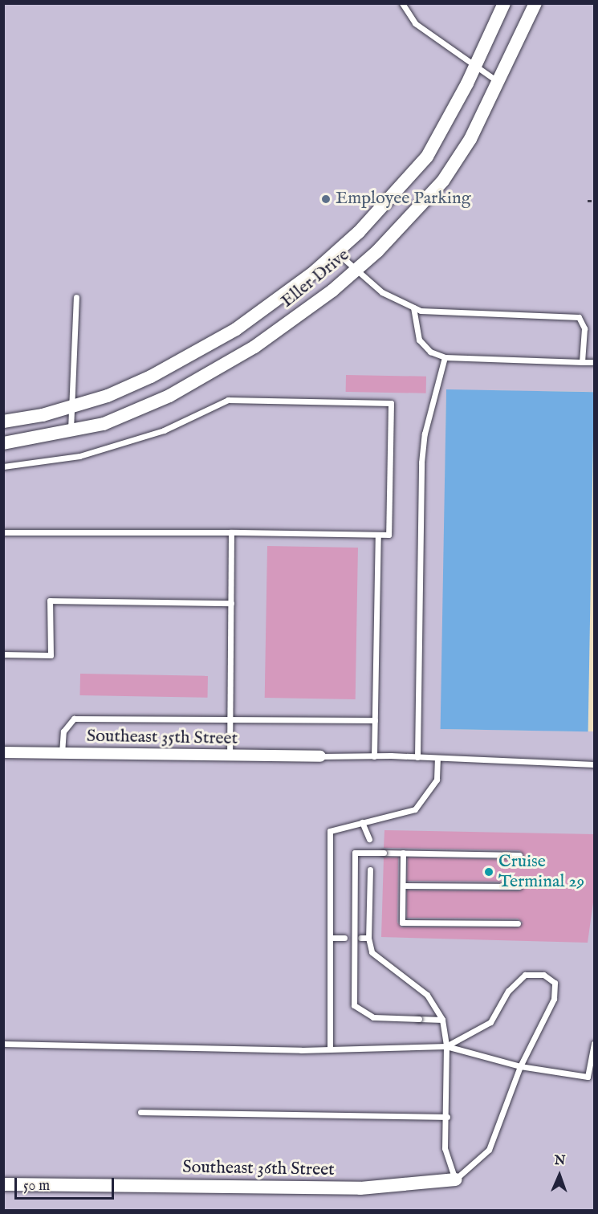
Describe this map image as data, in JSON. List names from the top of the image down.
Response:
{
  "streets": {
    "street": ["Eller Drive", "Southeast 35th Street", "Southeast 36th Street"]
  },
  "places": ["Employee Parking", "Cruise Terminal 29"],
  "scale_bar": "50 m",
  "north": "top"
}
